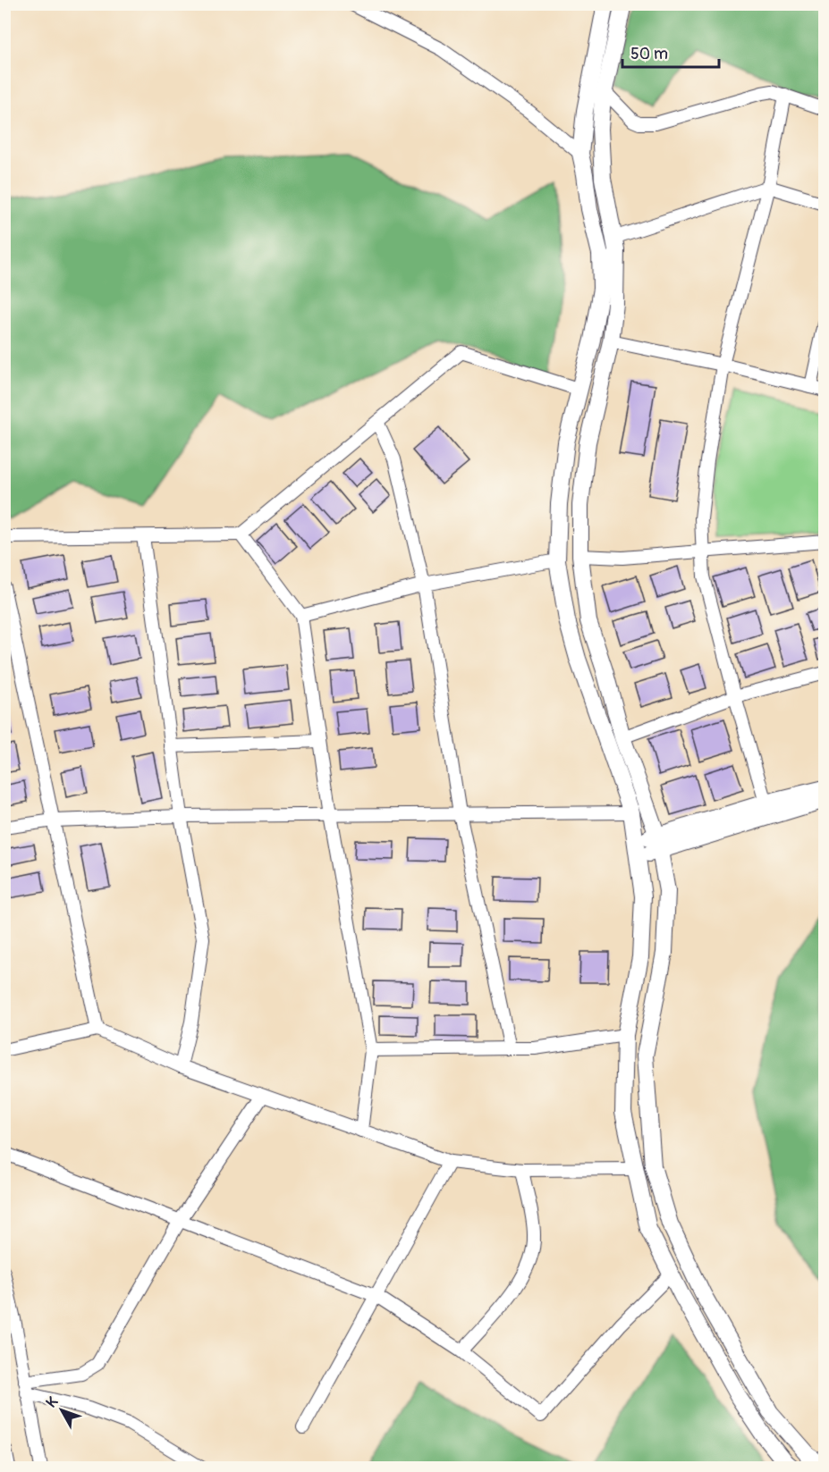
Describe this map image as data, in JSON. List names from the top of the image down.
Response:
{
  "scale_bar": "50 m",
  "north": "top left"
}
